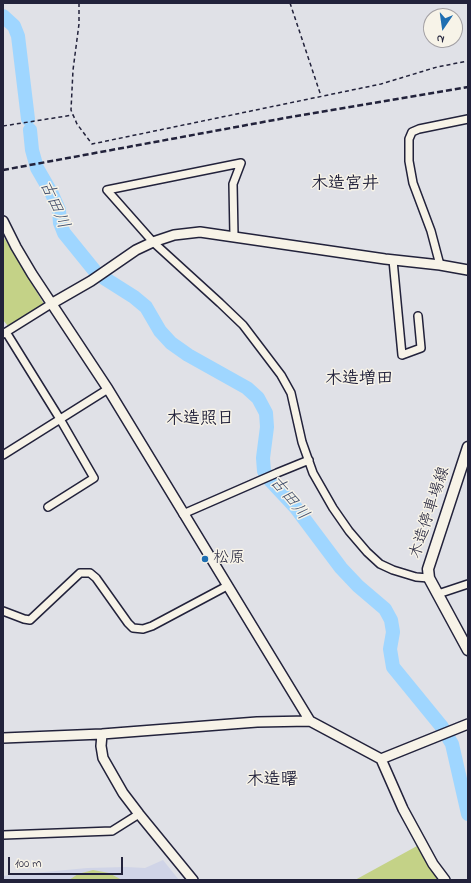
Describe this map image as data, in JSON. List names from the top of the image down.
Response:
{
  "streets": {
    "main road": ["木造停車場線"]
  },
  "districts": [
    "木造宮井",
    "木造増田",
    "木造照日",
    "木造曙"
  ],
  "water": ["古田川"],
  "places": ["松原"],
  "scale_bar": "100 m",
  "north": "bottom"
}
